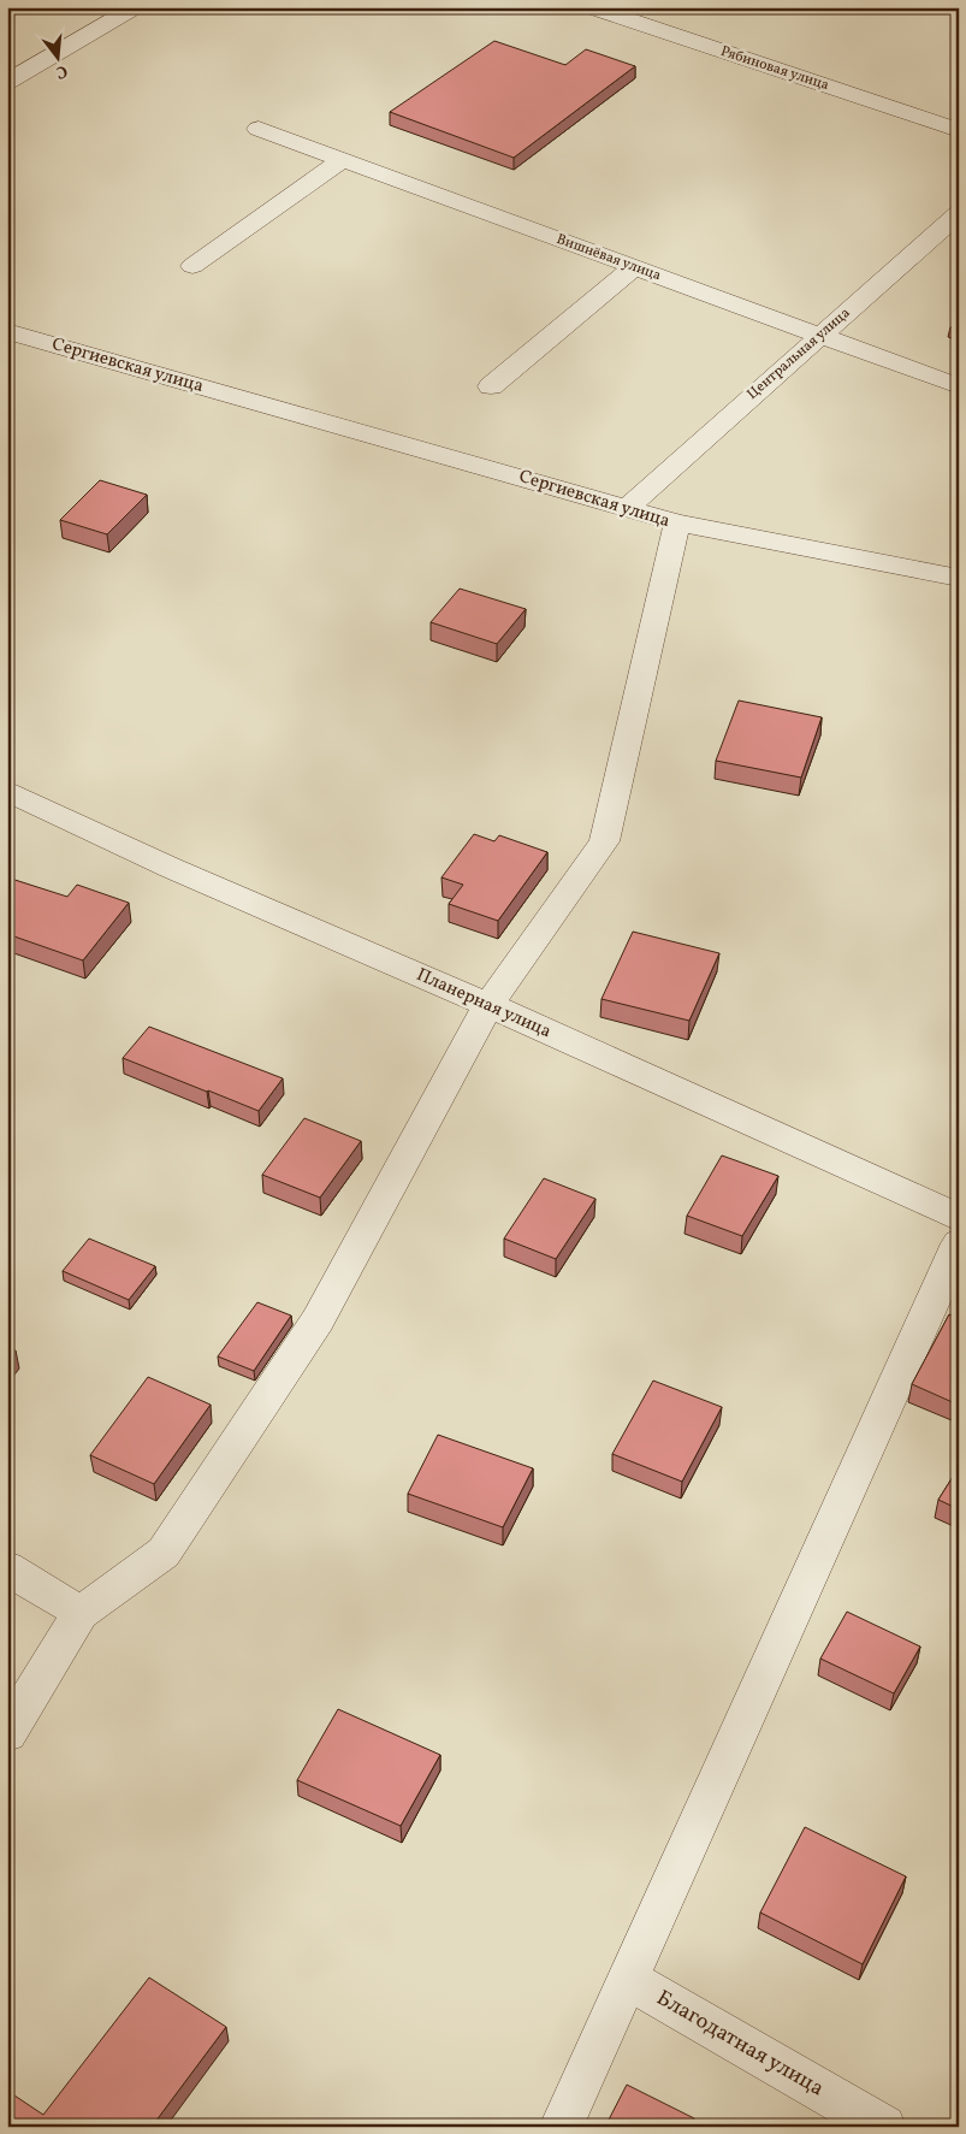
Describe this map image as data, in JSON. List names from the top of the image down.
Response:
{
  "streets": {
    "street": [
      "Рябиновая улица",
      "Вишнёвая улица",
      "Центральная улица",
      "Сергиевская улица",
      "Планерная улица",
      "Благодатная улица"
    ]
  },
  "crossings": [
    ["Вишнёвая улица", "Центральная улица"],
    ["Центральная улица", "Сергиевская улица"],
    ["Сергиевская улица", "Планерная улица"]
  ],
  "north": "bottom"
}
